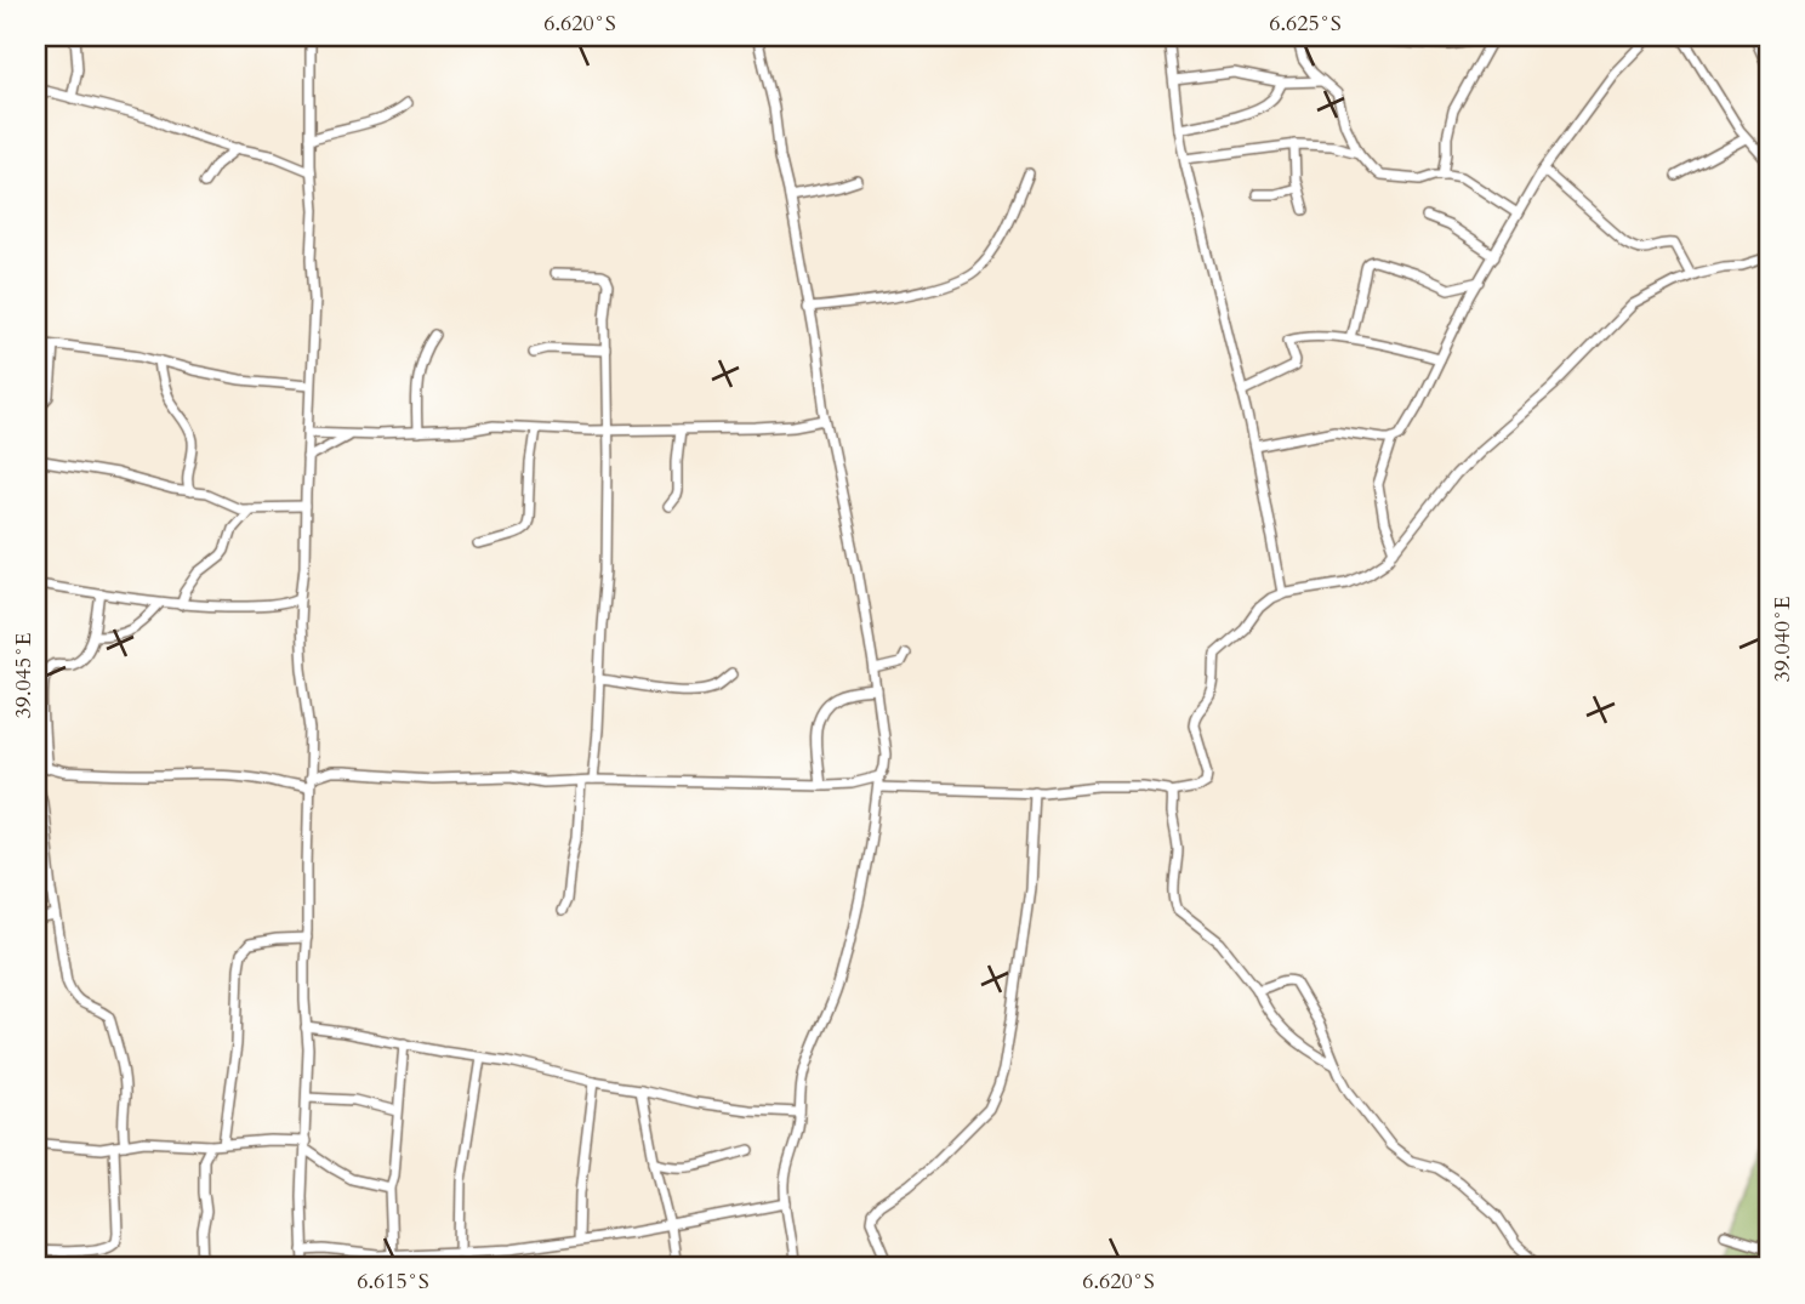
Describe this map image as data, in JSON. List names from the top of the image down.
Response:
{
  "coordinates": [
    "6.620°S",
    "6.625°S",
    "39.040°E",
    "39.045°E",
    "6.615°S"
  ]
}
